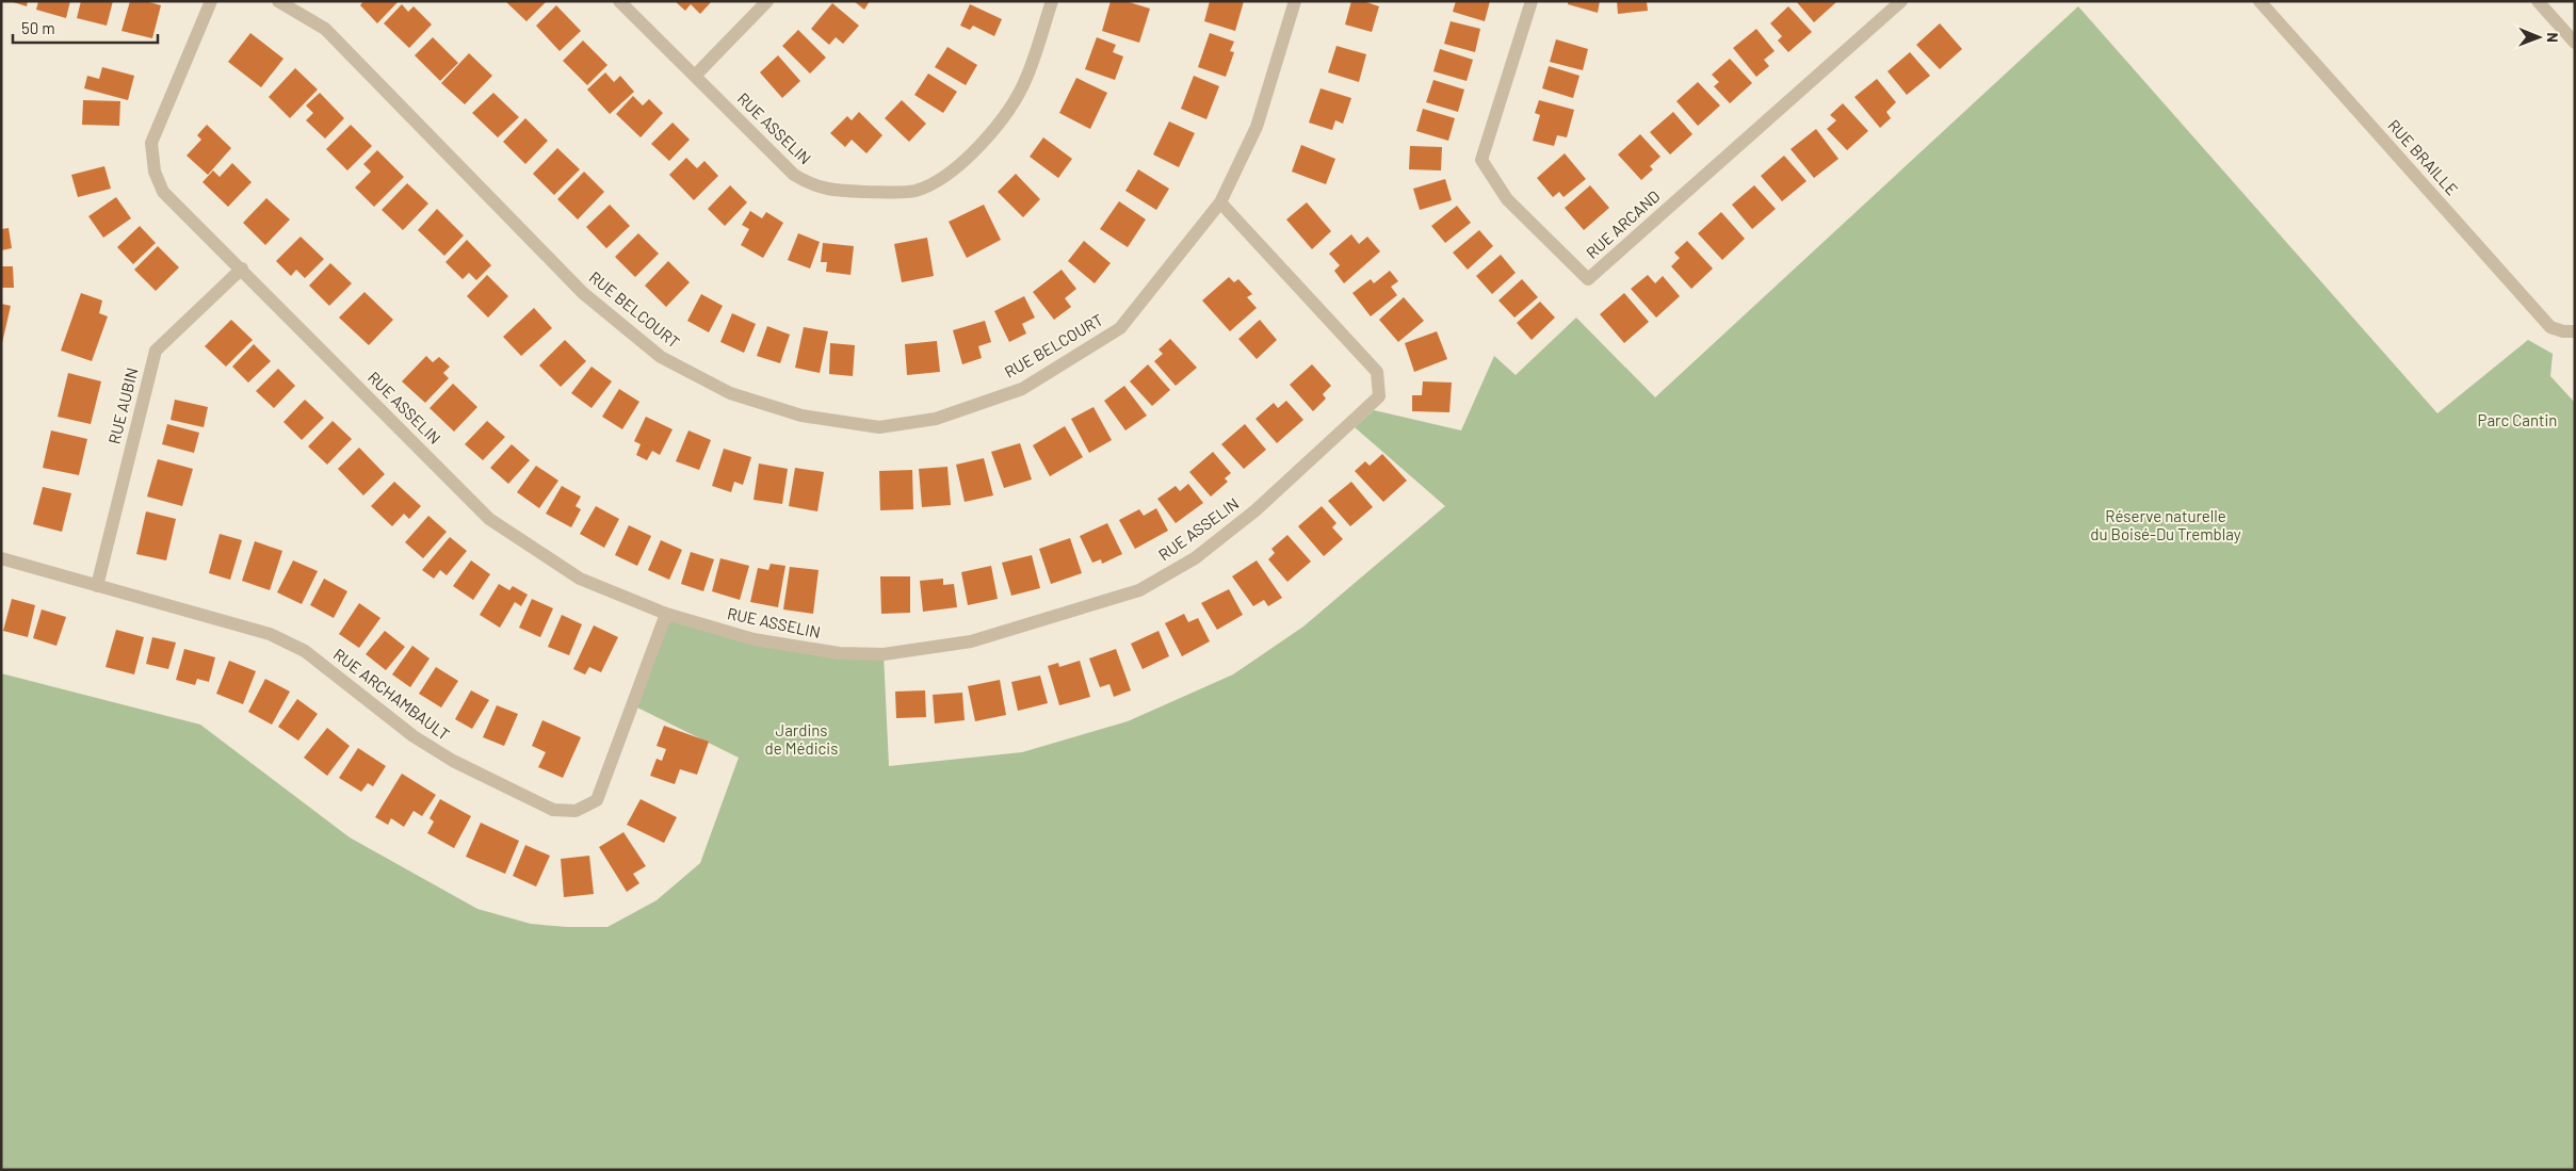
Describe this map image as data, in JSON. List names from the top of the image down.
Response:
{
  "streets": {
    "street": [
      "RUE ASSELIN",
      "RUE BRAILLE",
      "RUE ARCAND",
      "RUE BELCOURT",
      "RUE AUBIN",
      "RUE ARCHAMBAULT"
    ]
  },
  "crossings": [
    ["RUE ASSELIN", "RUE BELCOURT"],
    ["RUE ASSELIN", "RUE AUBIN"],
    ["RUE ASSELIN", "RUE ARCHAMBAULT"],
    ["RUE AUBIN", "RUE ARCHAMBAULT"]
  ],
  "parks": ["Parc Cantin", "Réserve naturelle du Boisé-Du Tremblay", "Jardins de Médicis"],
  "scale_bar": "50 m",
  "north": "right"
}
